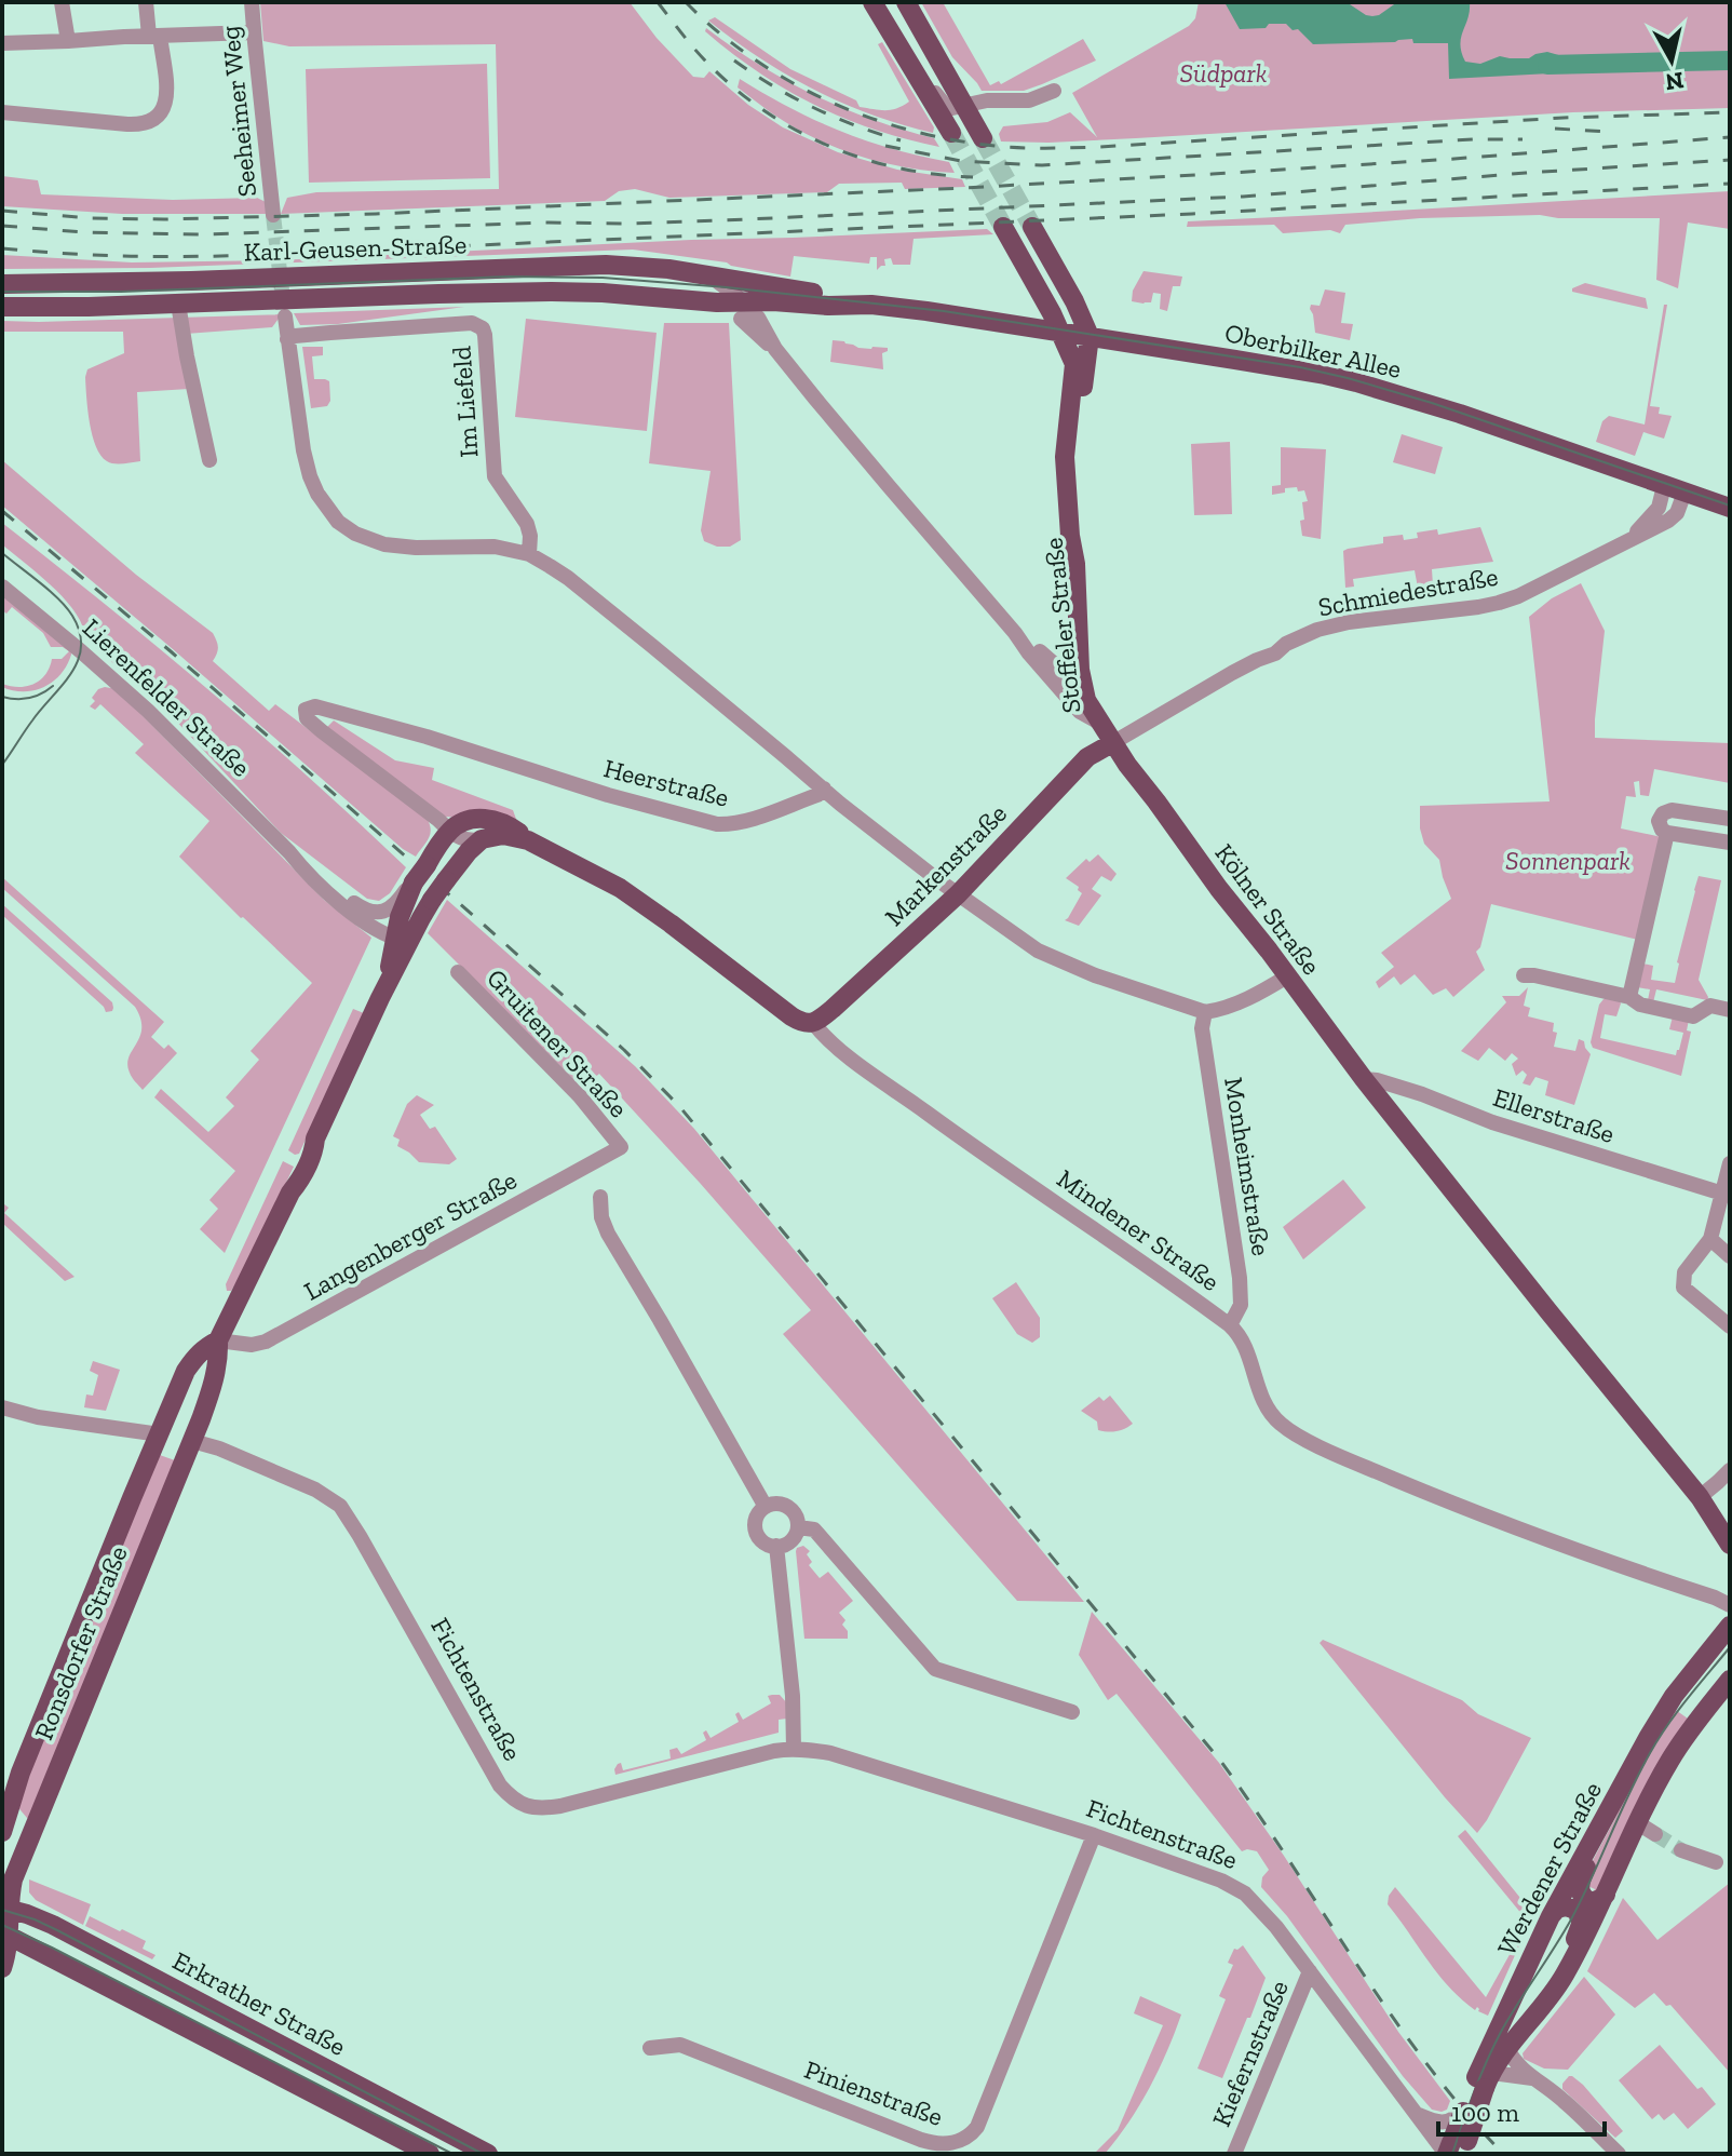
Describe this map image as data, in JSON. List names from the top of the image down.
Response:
{
  "streets": {
    "main road": [
      "Karl-Geusen-Straße",
      "Oberbilker Allee",
      "Stoffeler Straße",
      "Markenstraße",
      "Kölner Straße",
      "Mindener Straße",
      "Ronsdorfer Straße",
      "Werdener Straße",
      "Erkrather Straße"
    ],
    "street": [
      "Seeheimer Weg",
      "Im Liefeld",
      "Schmiedestraße",
      "Lierenfelder Straße",
      "Heerstraße",
      "Gruitener Straße",
      "Ellerstraße",
      "Monheimstraße",
      "Langenberger Straße",
      "Fichtenstraße",
      "Kiefernstraße",
      "Pinienstraße"
    ]
  },
  "crossings": [
    ["Karl-Geusen-Straße", "Oberbilker Allee"],
    ["Karl-Geusen-Straße", "Kölner Straße"],
    ["Oberbilker Allee", "Schmiedestraße"],
    ["Oberbilker Allee", "Stoffeler Straße"],
    ["Schmiedestraße", "Markenstraße"],
    ["Schmiedestraße", "Kölner Straße"],
    ["Stoffeler Straße", "Kölner Straße"],
    ["Lierenfelder Straße", "Ronsdorfer Straße"],
    ["Heerstraße", "Mindener Straße"],
    ["Markenstraße", "Kölner Straße"],
    ["Markenstraße", "Mindener Straße"],
    ["Kölner Straße", "Ellerstraße"],
    ["Gruitener Straße", "Langenberger Straße"],
    ["Monheimstraße", "Mindener Straße"],
    ["Mindener Straße", "Ronsdorfer Straße"],
    ["Langenberger Straße", "Ronsdorfer Straße"],
    ["Ronsdorfer Straße", "Fichtenstraße"],
    ["Ronsdorfer Straße", "Erkrather Straße"],
    ["Fichtenstraße", "Werdener Straße"],
    ["Fichtenstraße", "Kiefernstraße"],
    ["Fichtenstraße", "Pinienstraße"]
  ],
  "parks": ["Südpark", "Sonnenpark"],
  "scale_bar": "100 m",
  "north": "bottom"
}
